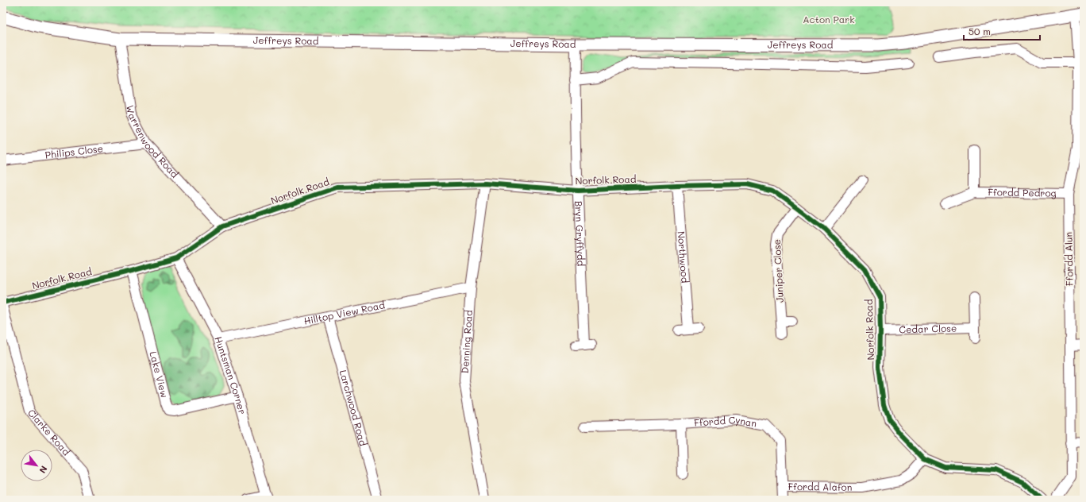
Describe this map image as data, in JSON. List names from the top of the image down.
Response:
{
  "streets": {
    "street": [
      "Jeffreys Road",
      "Warrenwood Road",
      "Philips Close",
      "Norfolk Road",
      "Ffordd Pedrog",
      "Bryn Gryffydd",
      "Northwood",
      "Ffordd Alun",
      "Juniper Close",
      "Hilltop View Road",
      "Cedar Close",
      "Denning Road",
      "Lake View",
      "Huntsman Corner",
      "Larchwood Road",
      "Ffordd Cynan",
      "Clarke Road",
      "Ffordd Alafon"
    ]
  },
  "crossings": [
    ["Jeffreys Road", "Warrenwood Road"],
    ["Jeffreys Road", "Bryn Gryffydd"],
    ["Jeffreys Road", "Ffordd Alun"],
    ["Warrenwood Road", "Philips Close"],
    ["Warrenwood Road", "Norfolk Road"],
    ["Norfolk Road", "Bryn Gryffydd"],
    ["Norfolk Road", "Northwood"],
    ["Norfolk Road", "Juniper Close"],
    ["Norfolk Road", "Cedar Close"],
    ["Norfolk Road", "Denning Road"],
    ["Norfolk Road", "Lake View"],
    ["Norfolk Road", "Huntsman Corner"],
    ["Norfolk Road", "Ffordd Alafon"],
    ["Ffordd Pedrog", "Ffordd Alun"],
    ["Hilltop View Road", "Denning Road"],
    ["Hilltop View Road", "Huntsman Corner"],
    ["Hilltop View Road", "Larchwood Road"],
    ["Lake View", "Huntsman Corner"],
    ["Ffordd Cynan", "Ffordd Alafon"]
  ],
  "parks": ["Acton Park"],
  "scale_bar": "50 m",
  "north": "bottom right"
}
